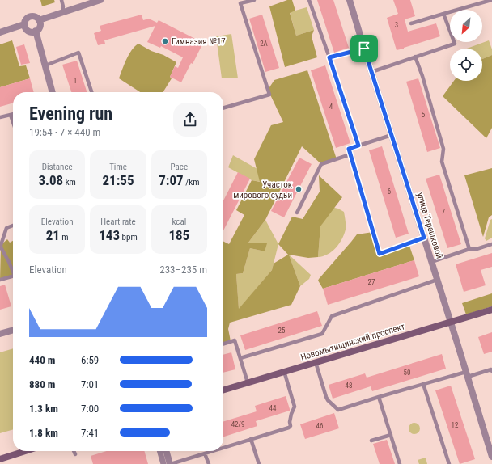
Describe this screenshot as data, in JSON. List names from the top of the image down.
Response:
{
  "streets": {
    "main road": ["Новомытищинский проспект"],
    "street": ["улица Терешковой"]
  },
  "crossings": [
    ["улица Терешковой", "Новомытищинский проспект"]
  ],
  "places": ["Гимназия №17", "Участок мирового судьи"],
  "house_numbers": [
    "3",
    "2А",
    "1",
    "4",
    "5",
    "6",
    "7",
    "27",
    "25",
    "50",
    "48",
    "44",
    "42/9",
    "12",
    "46"
  ],
  "north": "bottom left",
  "page": {
    "heading": ["Evening run", "19:54 · 7 × 440 m"],
    "stats": [
      ["Distance", "3.08 km"],
      ["Time", "21:55"],
      ["Pace", "7:07 /km"],
      ["Elevation", "21 m"],
      ["Heart rate", "143 bpm"],
      ["kcal", "185"]
    ],
    "chart": ["Elevation", "233–235 m"],
    "list": [
      {
        "name": "440 m",
        "note": "6:59"
      },
      {
        "name": "880 m",
        "note": "7:01"
      },
      {
        "name": "1.3 km",
        "note": "7:00"
      },
      {
        "name": "1.8 km",
        "note": "7:41"
      }
    ]
  }
}
